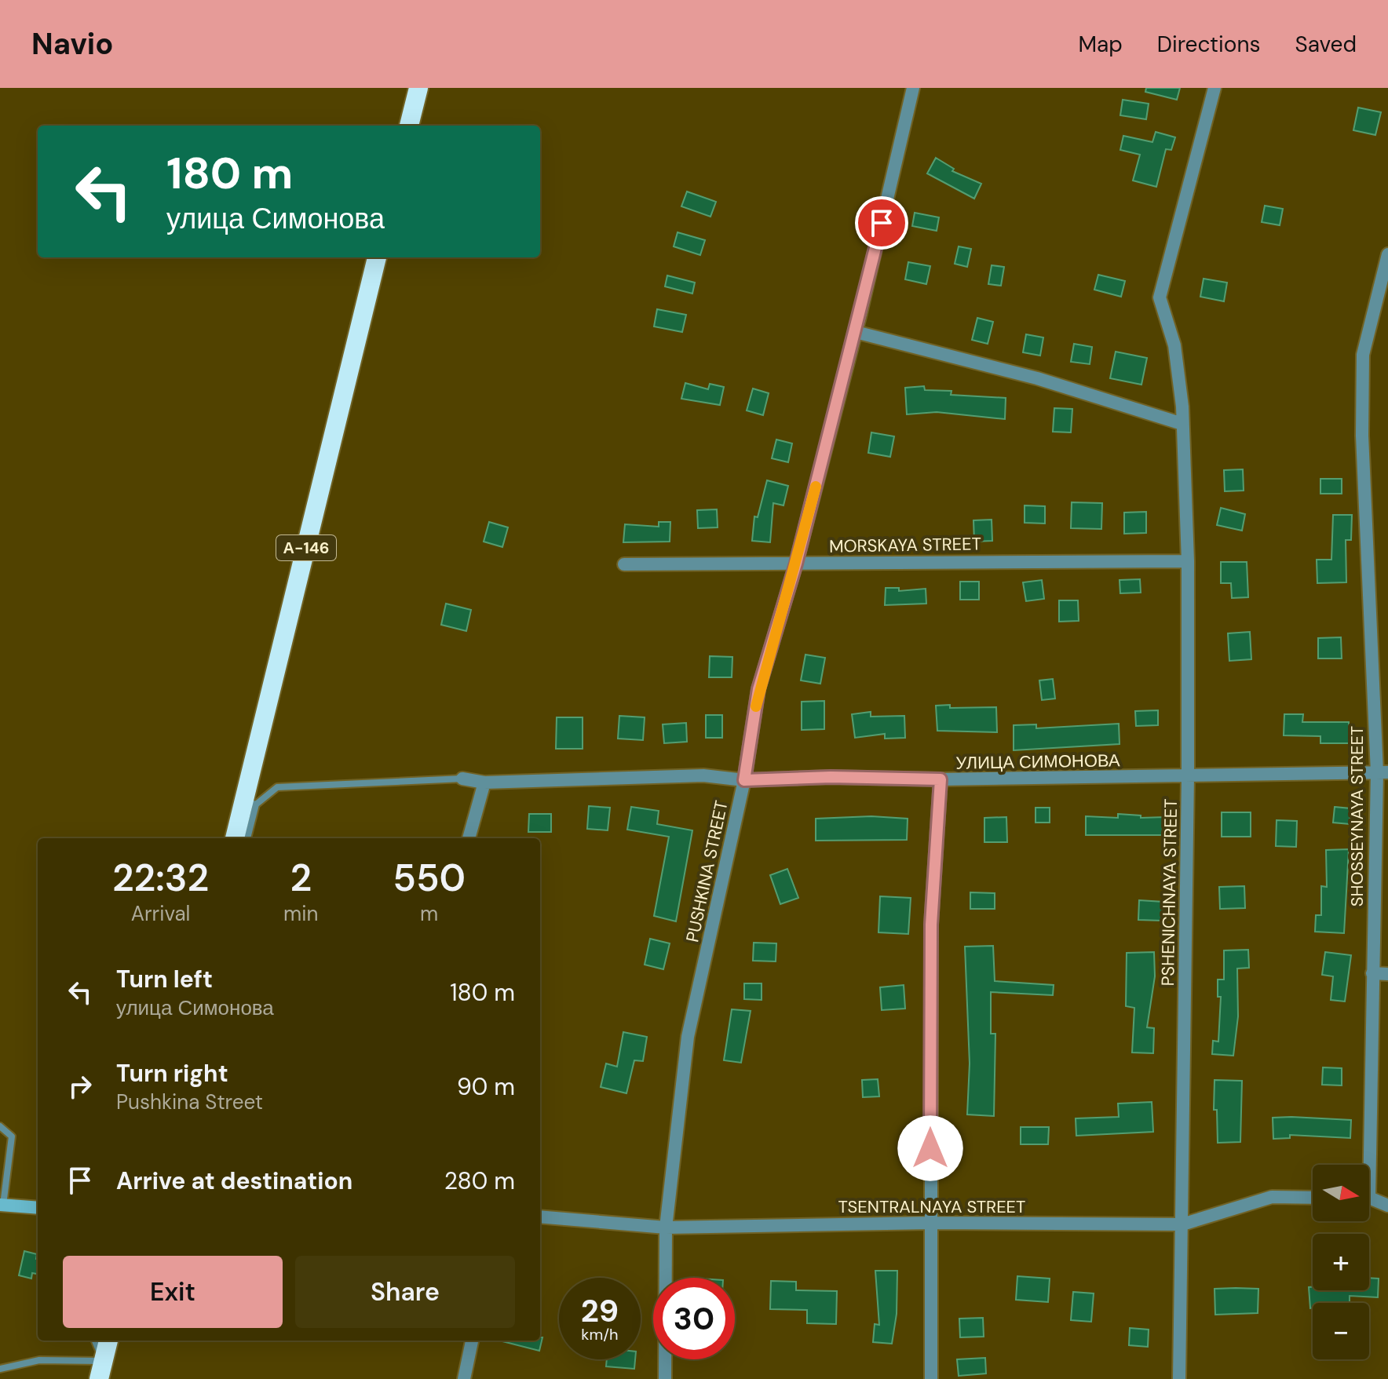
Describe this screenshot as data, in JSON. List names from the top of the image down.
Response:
{
  "streets": {
    "highway": ["А-146"],
    "street": [
      "MORSKAYA STREET",
      "УЛИЦА СИМОНОВА",
      "SHOSSEYNAYA STREET",
      "PUSHKINA STREET",
      "PSHENICHNAYA STREET",
      "TSENTRALNAYA STREET"
    ]
  },
  "crossings": [
    ["MORSKAYA STREET", "PUSHKINA STREET"],
    ["MORSKAYA STREET", "PSHENICHNAYA STREET"],
    ["УЛИЦА СИМОНОВА", "SHOSSEYNAYA STREET"],
    ["УЛИЦА СИМОНОВА", "PUSHKINA STREET"],
    ["УЛИЦА СИМОНОВА", "PSHENICHNAYA STREET"],
    ["PUSHKINA STREET", "TSENTRALNAYA STREET"],
    ["PSHENICHNAYA STREET", "TSENTRALNAYA STREET"]
  ],
  "north": "right",
  "page": {
    "header": "Navio",
    "nav": ["Map", "Directions", "Saved"],
    "turn": ["180 m", "улица Симонова"],
    "eta": [
      "22:32",
      "Arrival",
      "2",
      "min",
      "550",
      "m"
    ],
    "list": [
      {
        "name": "Turn left",
        "note": "улица Симонова",
        "value": "180 m"
      },
      {
        "name": "Turn right",
        "note": "Pushkina Street",
        "value": "90 m"
      },
      {
        "name": "Arrive at destination",
        "value": "280 m"
      }
    ],
    "map_buttons": ["+", "−"],
    "buttons": ["Exit", "Share"],
    "speed": "29 km/h",
    "limit": "30"
  }
}
